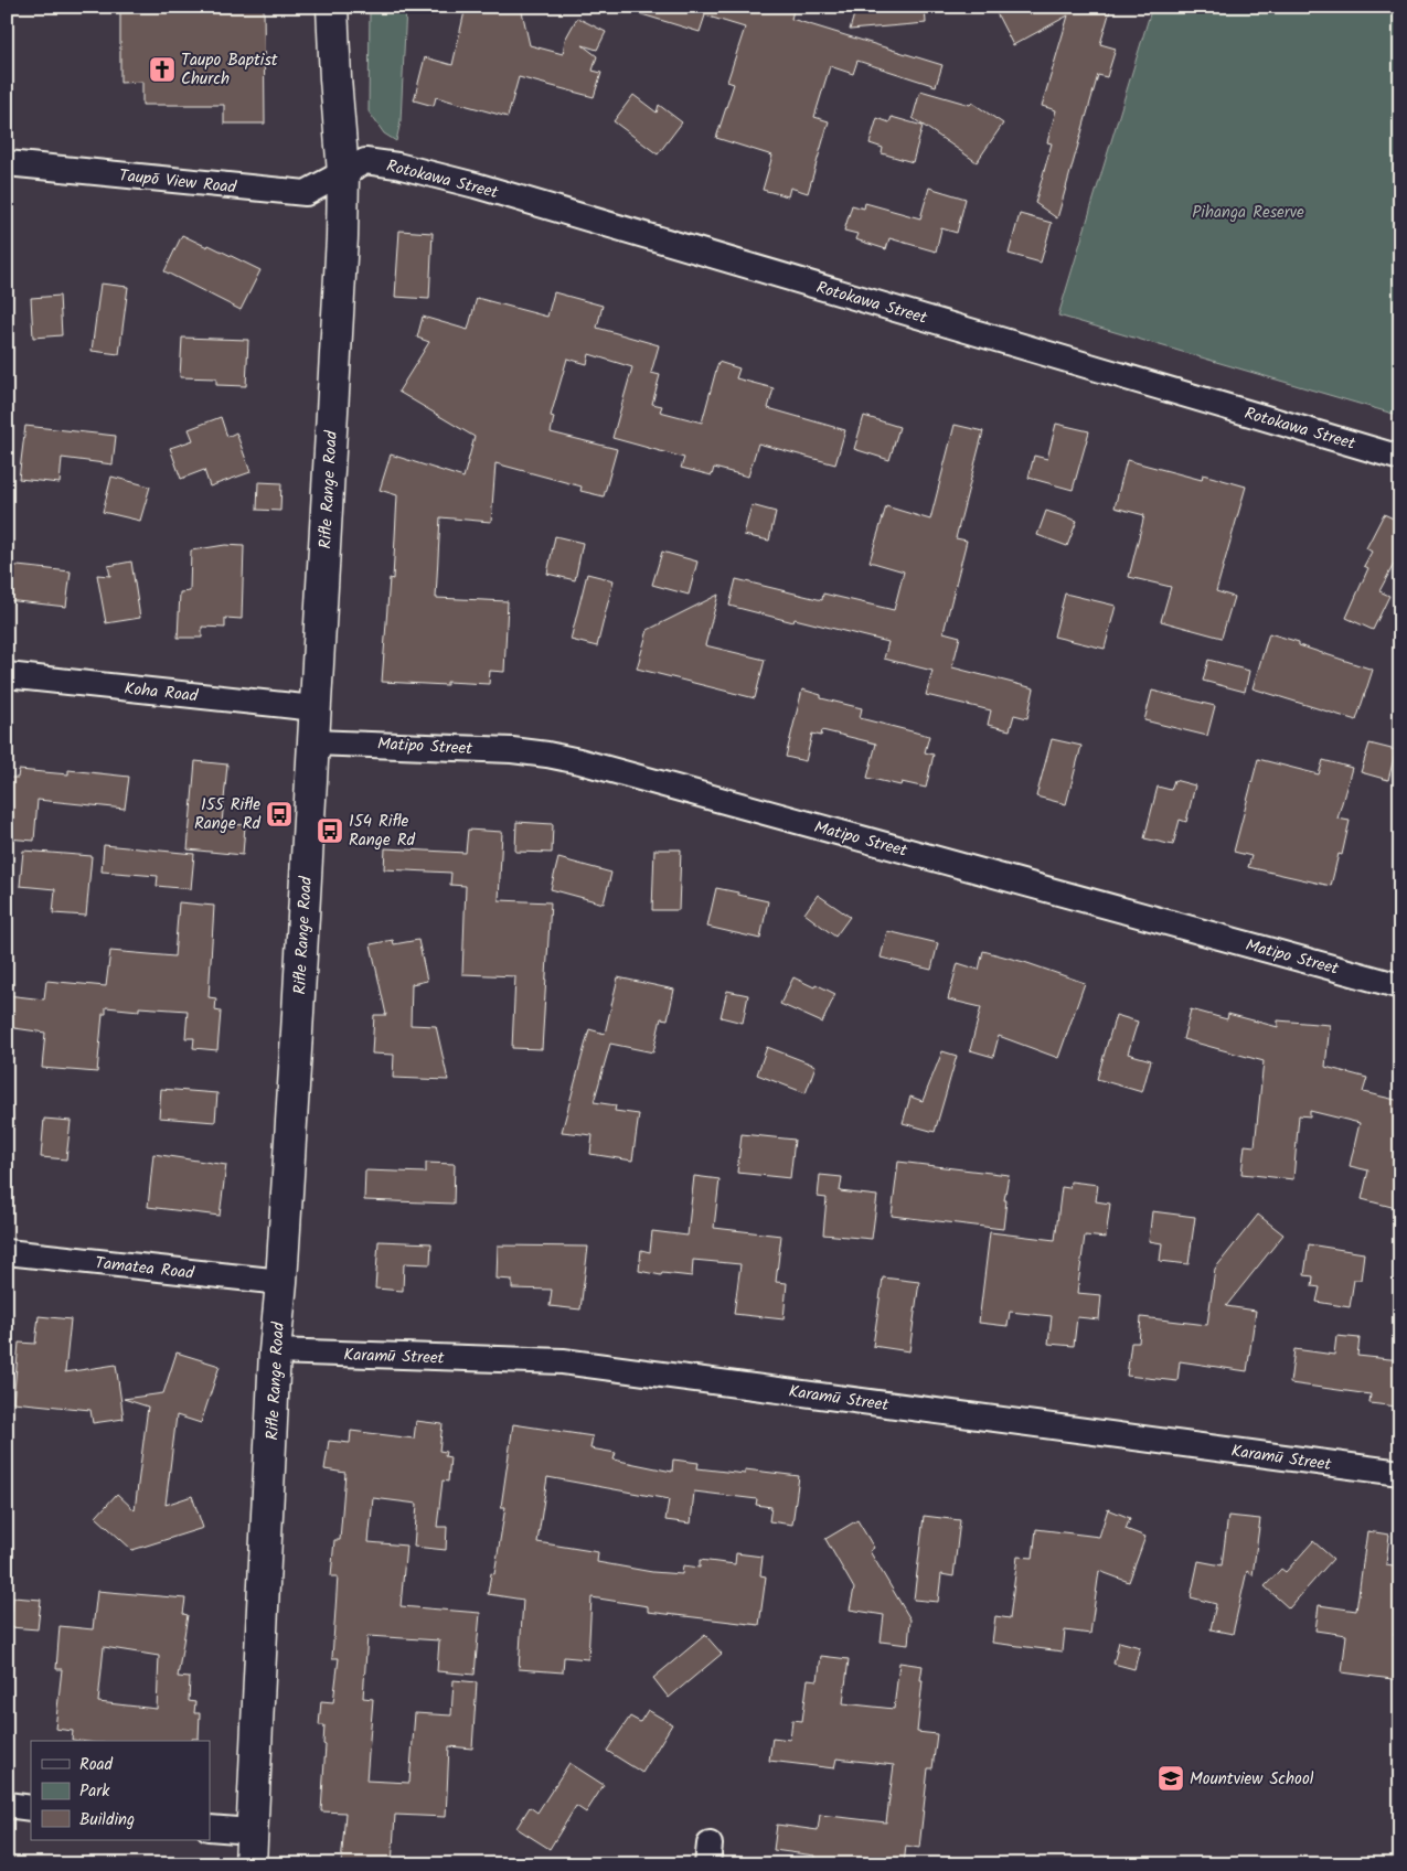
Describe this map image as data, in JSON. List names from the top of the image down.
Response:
{
  "streets": {
    "street": [
      "Rotokawa Street",
      "Taupō View Road",
      "Rifle Range Road",
      "Koha Road",
      "Matipo Street",
      "Tamatea Road",
      "Karamū Street"
    ]
  },
  "crossings": [
    ["Rotokawa Street", "Taupō View Road"],
    ["Rotokawa Street", "Rifle Range Road"],
    ["Taupō View Road", "Rifle Range Road"],
    ["Rifle Range Road", "Koha Road"],
    ["Rifle Range Road", "Matipo Street"],
    ["Rifle Range Road", "Tamatea Road"],
    ["Rifle Range Road", "Karamū Street"]
  ],
  "parks": ["Pihanga Reserve"],
  "places": {
    "church": ["Taupo Baptist Church"],
    "bus stop": ["155 Rifle Range Rd", "154 Rifle Range Rd"],
    "school or university": ["Mountview School"]
  },
  "legend": ["Road", "Park", "Building"]
}
